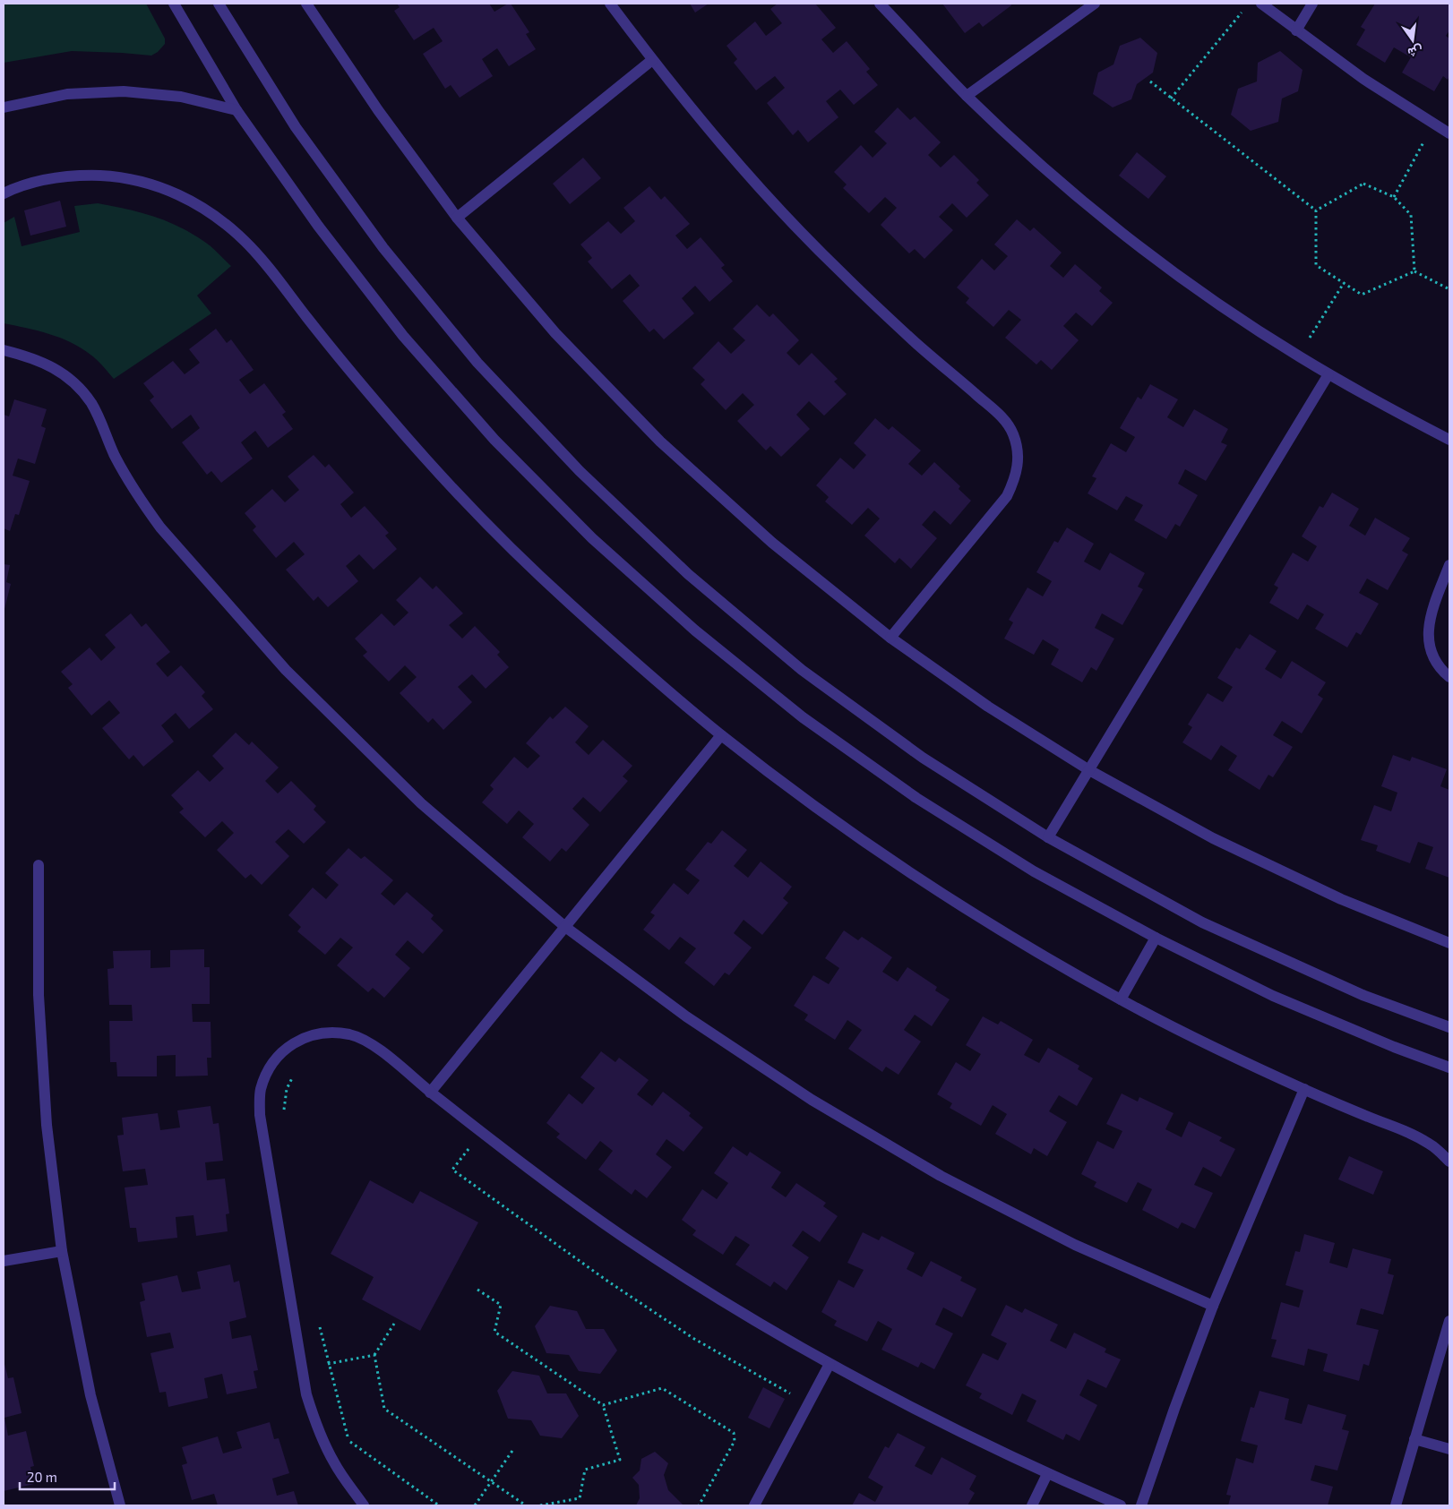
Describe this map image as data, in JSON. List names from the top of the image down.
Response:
{
  "scale_bar": "20 m",
  "north": "bottom"
}
